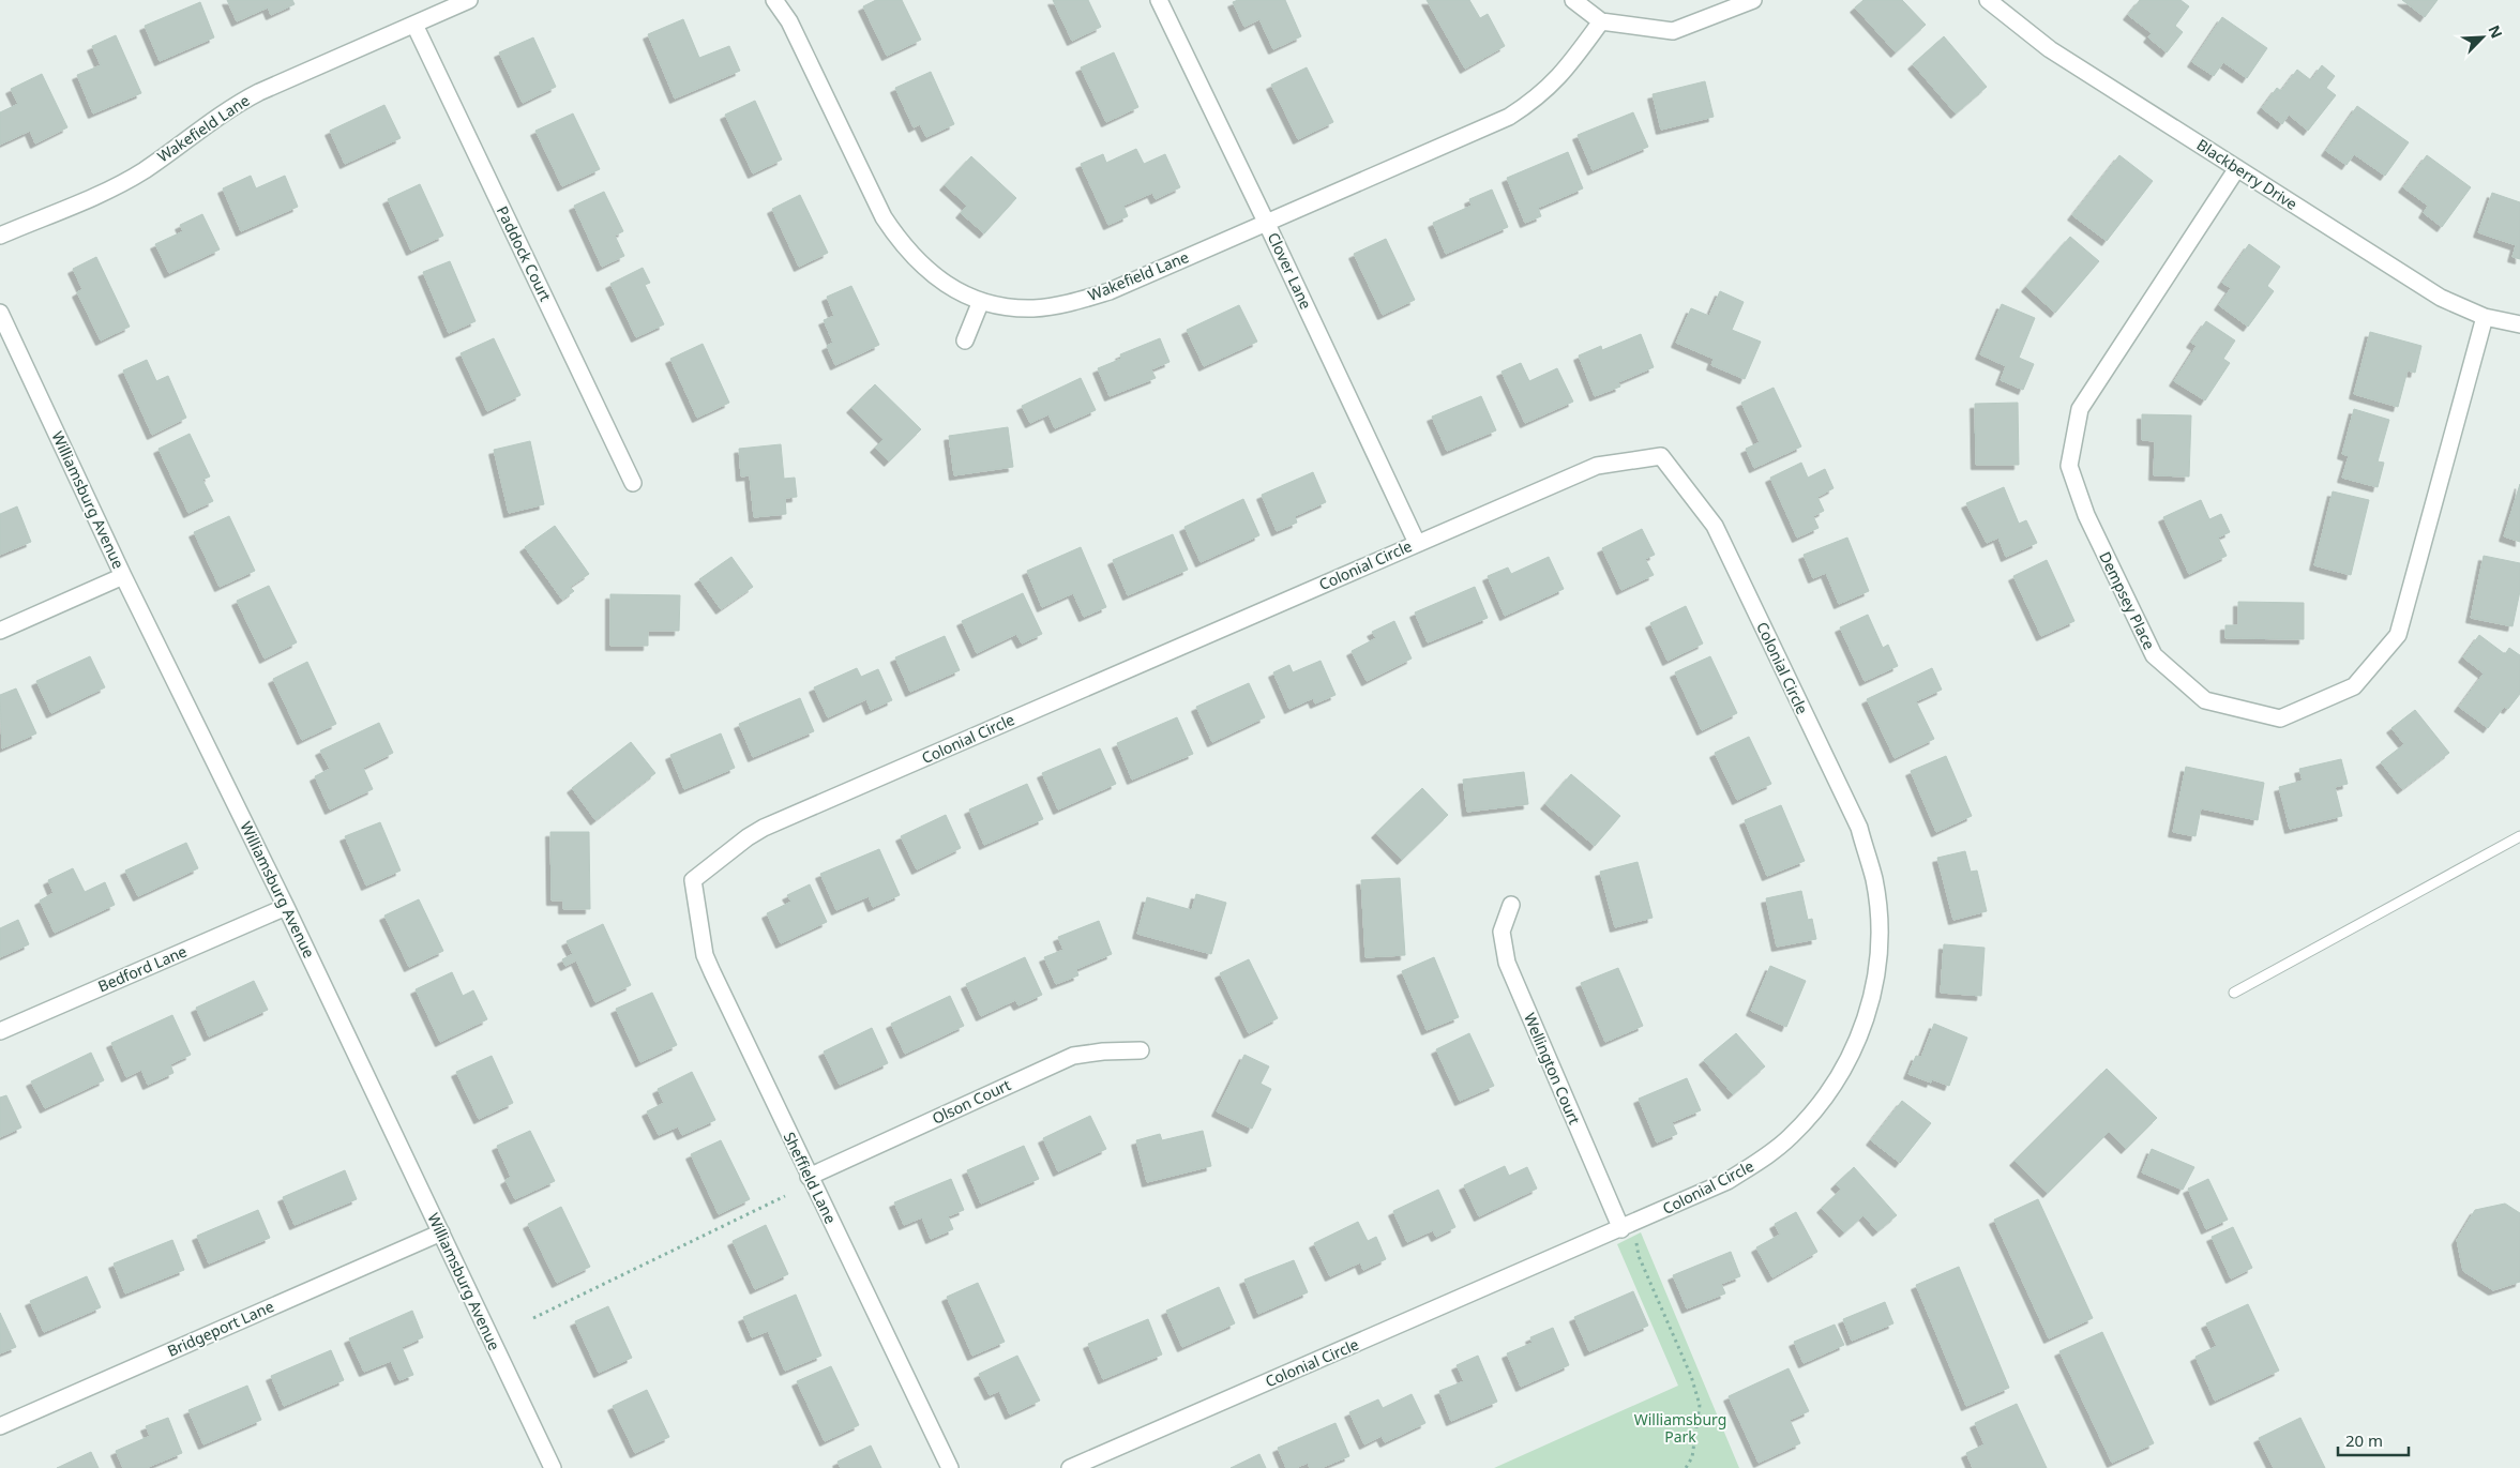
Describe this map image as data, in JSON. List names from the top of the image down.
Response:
{
  "streets": {
    "street": [
      "Wakefield Lane",
      "Blackberry Drive",
      "Paddock Court",
      "Clover Lane",
      "Williamsburg Avenue",
      "Colonial Circle",
      "Dempsey Place",
      "Bedford Lane",
      "Wellington Court",
      "Olson Court",
      "Sheffield Lane",
      "Bridgeport Lane"
    ]
  },
  "crossings": [
    ["Wakefield Lane", "Paddock Court"],
    ["Wakefield Lane", "Clover Lane"],
    ["Blackberry Drive", "Dempsey Place"],
    ["Clover Lane", "Colonial Circle"],
    ["Williamsburg Avenue", "Bedford Lane"],
    ["Williamsburg Avenue", "Bridgeport Lane"],
    ["Colonial Circle", "Wellington Court"],
    ["Colonial Circle", "Sheffield Lane"],
    ["Olson Court", "Sheffield Lane"]
  ],
  "parks": ["Williamsburg Park"],
  "scale_bar": "20 m",
  "north": "top right"
}
